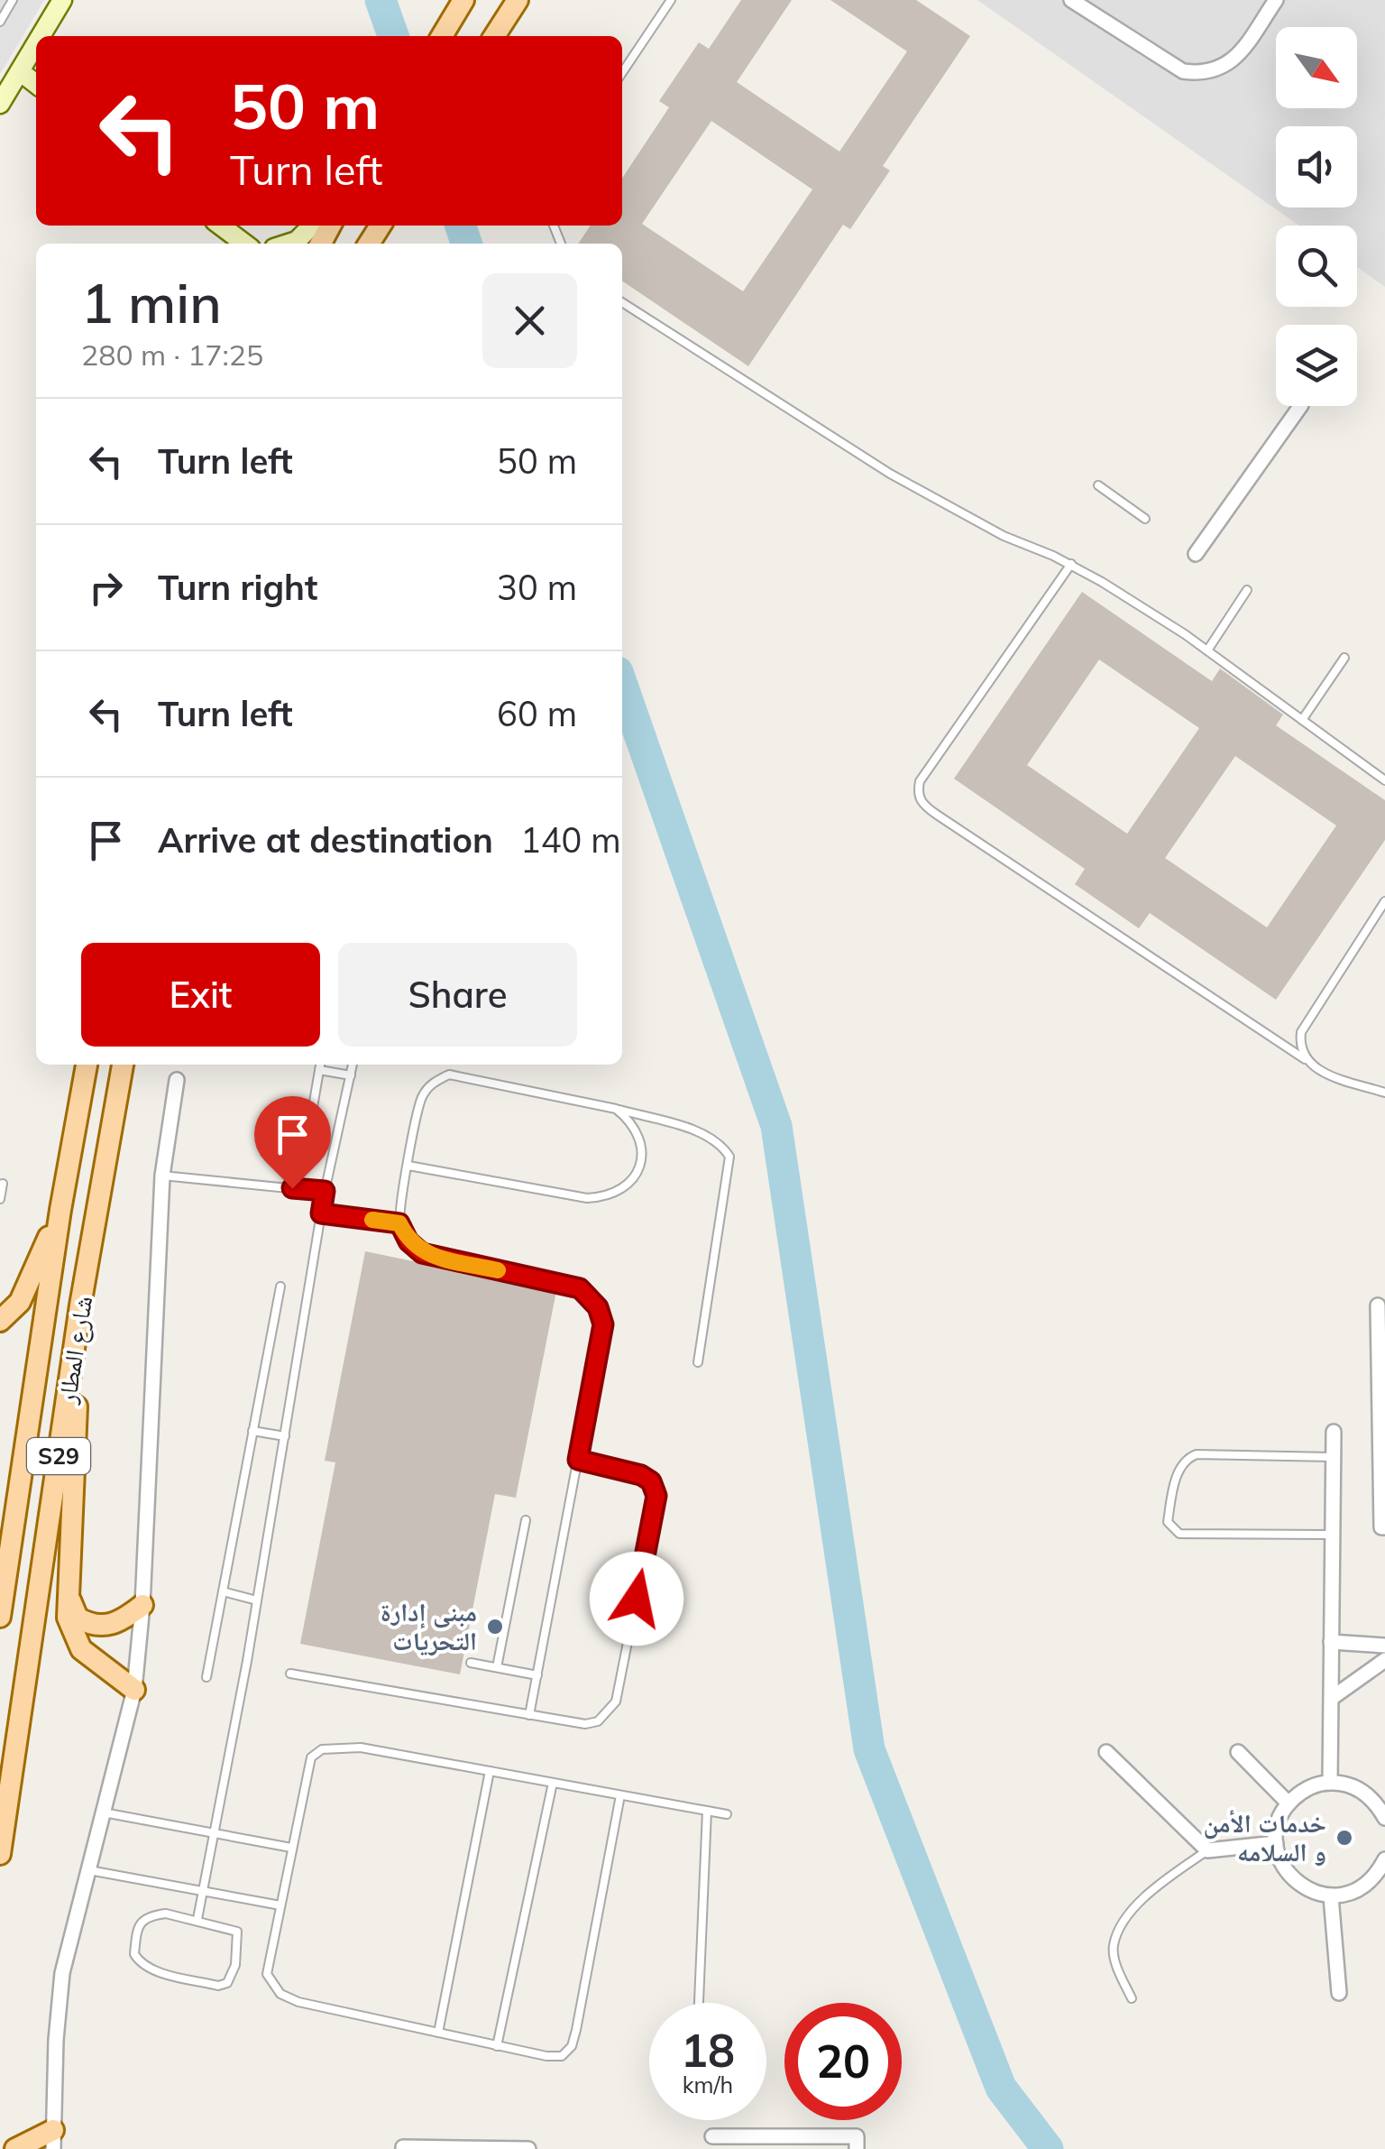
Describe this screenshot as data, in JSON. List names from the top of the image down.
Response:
{
  "streets": {
    "main road": ["شارع المطار", "S29"]
  },
  "places": ["مبنى إدارة التحريات", "خدمات الأمن و السلامه"],
  "north": "bottom right",
  "page": {
    "turn": ["50 m", "Turn left"],
    "heading": ["1 min", "280 m · 17:25"],
    "list": [
      {
        "name": "Turn left",
        "value": "50 m"
      },
      {
        "name": "Turn right",
        "value": "30 m"
      },
      {
        "name": "Turn left",
        "value": "60 m"
      },
      {
        "name": "Arrive at destination",
        "value": "140 m"
      }
    ],
    "buttons": ["Exit", "Share"],
    "speed": "18 km/h",
    "limit": "20"
  }
}
